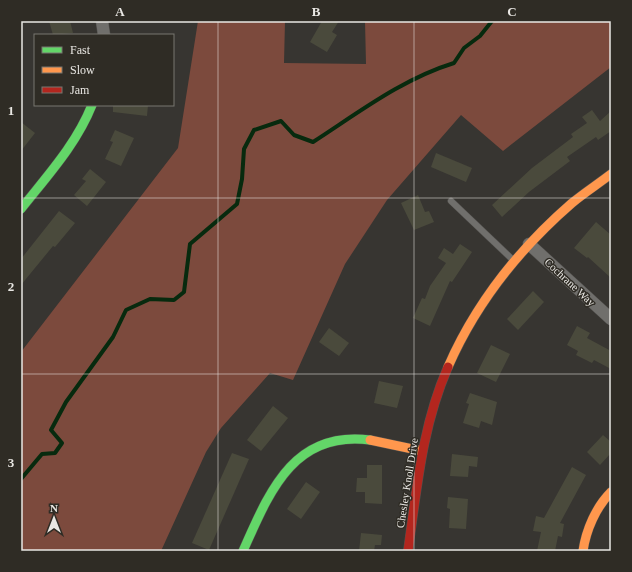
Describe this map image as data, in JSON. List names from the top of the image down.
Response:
{
  "streets": {
    "street": ["Cochrane Way", "Chesley Knoll Drive"]
  },
  "crossings": [
    ["Cochrane Way", "Chesley Knoll Drive"]
  ],
  "legend": ["Fast", "Slow", "Jam"],
  "north": "top",
  "grid": {
    "columns": ["A", "B", "C"],
    "rows": ["1", "2", "3"]
  }
}
